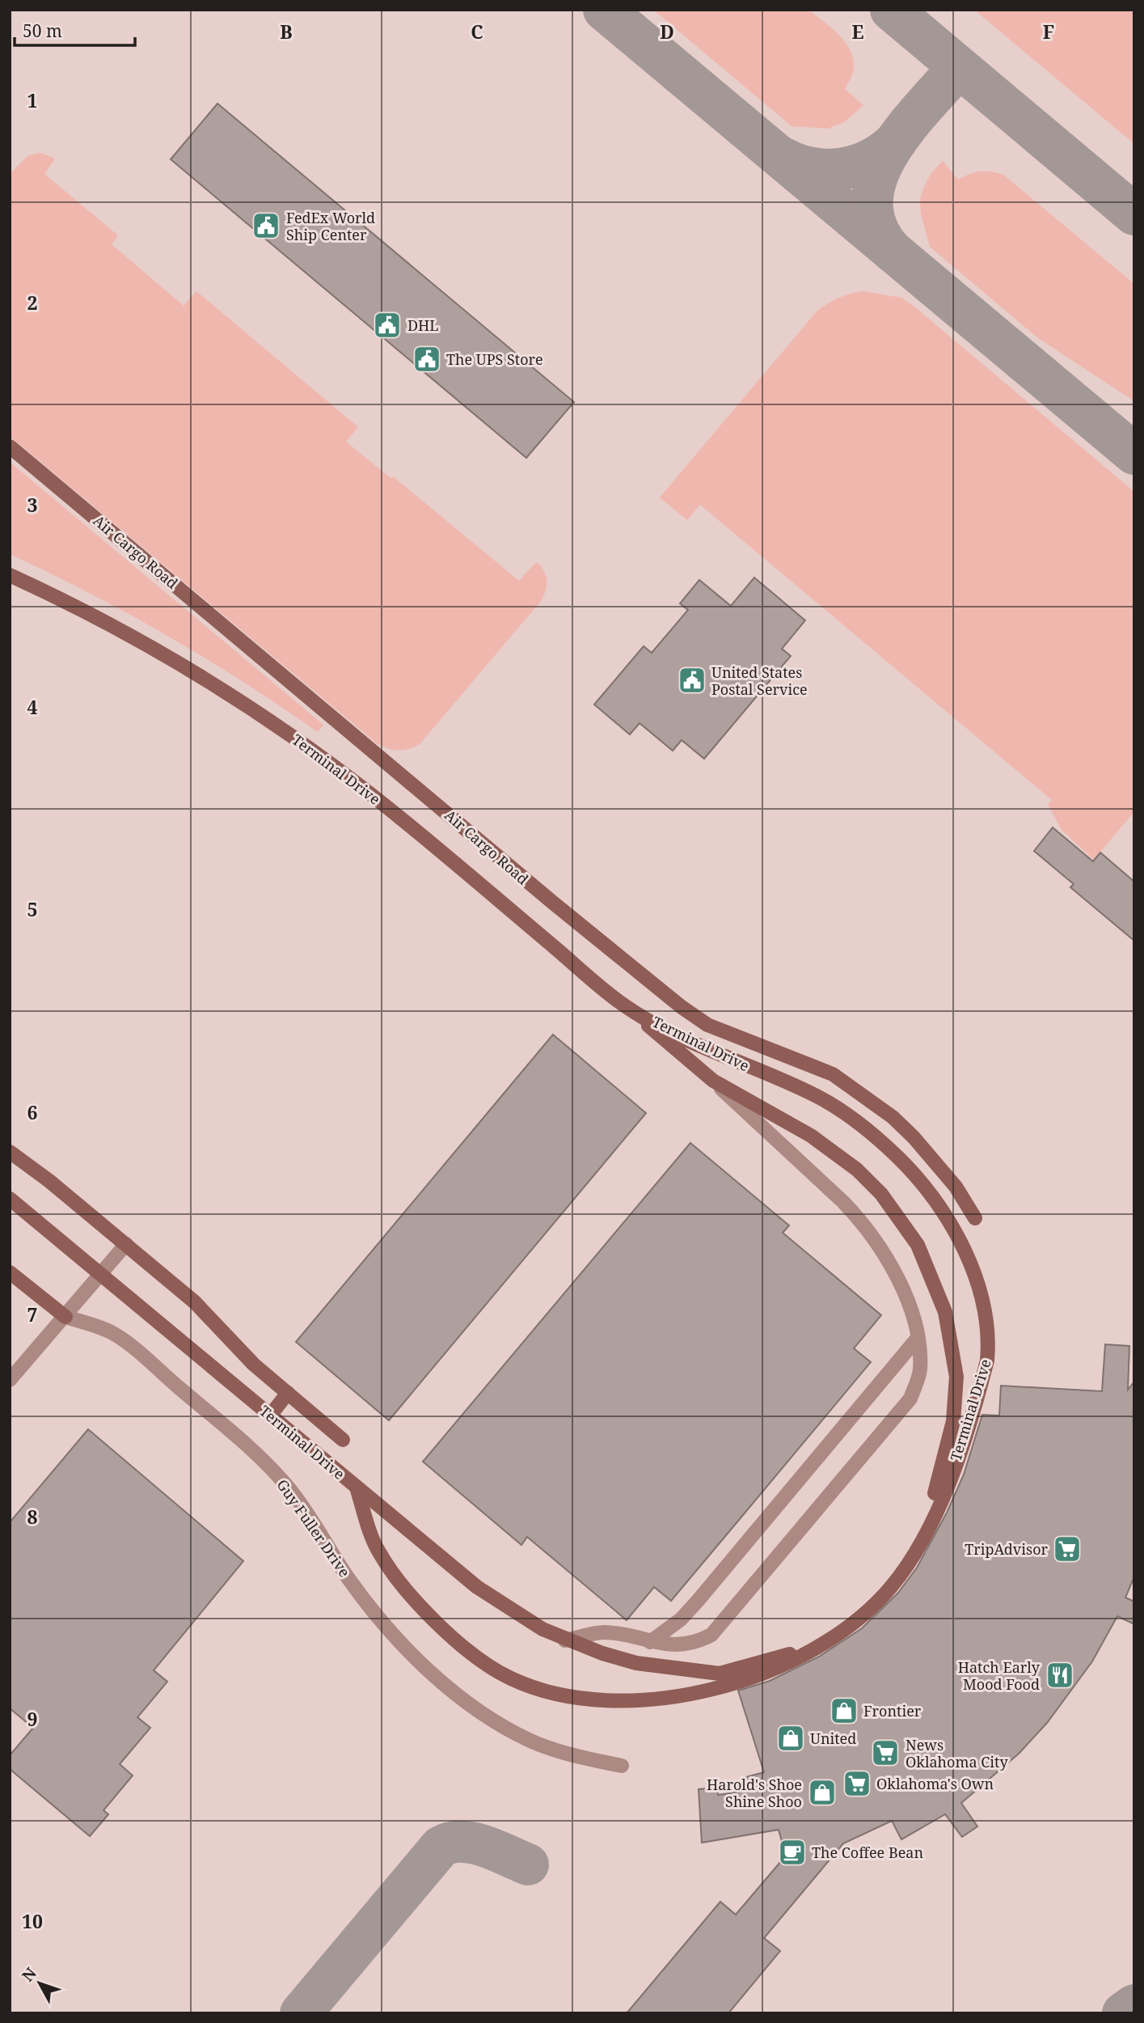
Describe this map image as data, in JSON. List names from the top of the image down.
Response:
{
  "streets": {
    "main road": ["Air Cargo Road", "Terminal Drive", "Guy Fuller Drive"]
  },
  "places": {
    "public building": [
      "FedEx World Ship Center",
      "DHL",
      "The UPS Store",
      "United States Postal Service"
    ],
    "supermarket": ["TripAdvisor", "News Oklahoma City", "Oklahoma's Own"],
    "restaurant": ["Hatch Early Mood Food"],
    "shop": ["Frontier", "United", "Harold's Shoe Shine Shoo"],
    "cafe": ["The Coffee Bean"]
  },
  "scale_bar": "50 m",
  "north": "top left",
  "grid": {
    "columns": [
      "B",
      "C",
      "D",
      "E",
      "F"
    ],
    "rows": [
      "1",
      "2",
      "3",
      "4",
      "5",
      "6",
      "7",
      "8",
      "9",
      "10"
    ]
  }
}
